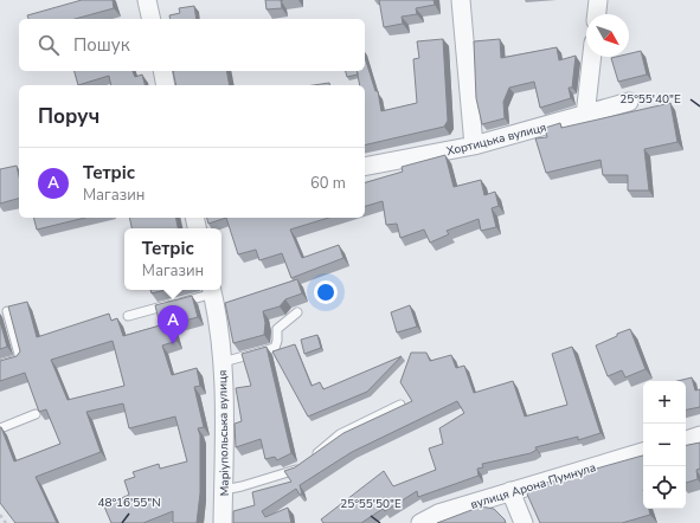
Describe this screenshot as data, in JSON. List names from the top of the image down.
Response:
{
  "streets": {
    "street": ["Хортицька вулиця", "Маріупольська вулиця", "вулиця Арона Пумнула"]
  },
  "north": "bottom right",
  "page": {
    "search": "Пошук",
    "heading": "Поруч",
    "list": [
      {
        "mark": "A",
        "name": "Тетріс",
        "note": "Магазин",
        "value": "60 m"
      }
    ],
    "popup": ["Тетріс", "Магазин"],
    "pins": "A",
    "map_buttons": ["+", "−"]
  },
  "coordinates": ["25°55'40\"E", "48°16'55\"N", "25°55'50\"E"]
}
